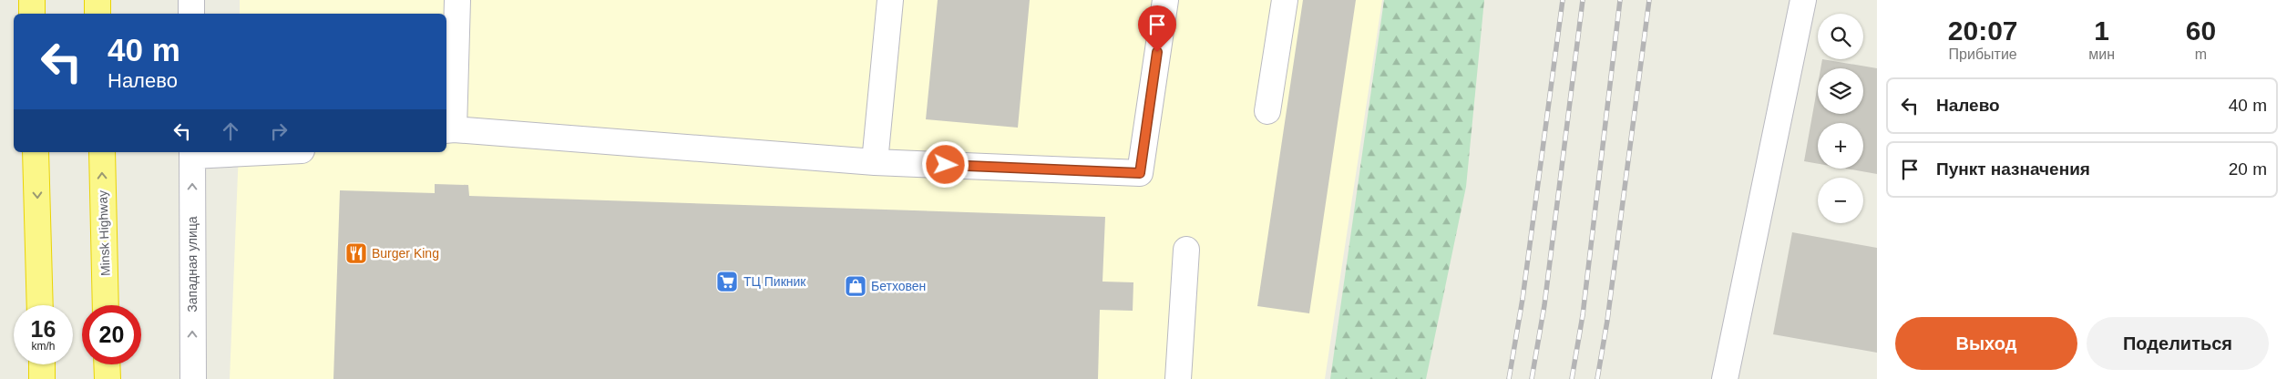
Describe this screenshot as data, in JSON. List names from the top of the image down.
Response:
{
  "streets": {
    "highway": ["Minsk Highway"],
    "street": ["Западная улица"]
  },
  "one_way": ["Западная улица"],
  "places": {
    "restaurant": ["Burger King"],
    "supermarket": ["ТЦ Пикник"],
    "shop": ["Бетховен"]
  },
  "page": {
    "eta": [
      "20:07",
      "Прибытие",
      "1",
      "мин",
      "60",
      "m"
    ],
    "map_buttons": ["+", "−"],
    "turn": ["40 m", "Налево"],
    "list": [
      {
        "name": "Налево",
        "value": "40 m"
      },
      {
        "name": "Пункт назначения",
        "value": "20 m"
      }
    ],
    "speed": "16 km/h",
    "limit": "20",
    "buttons": ["Выход", "Поделиться"]
  }
}
